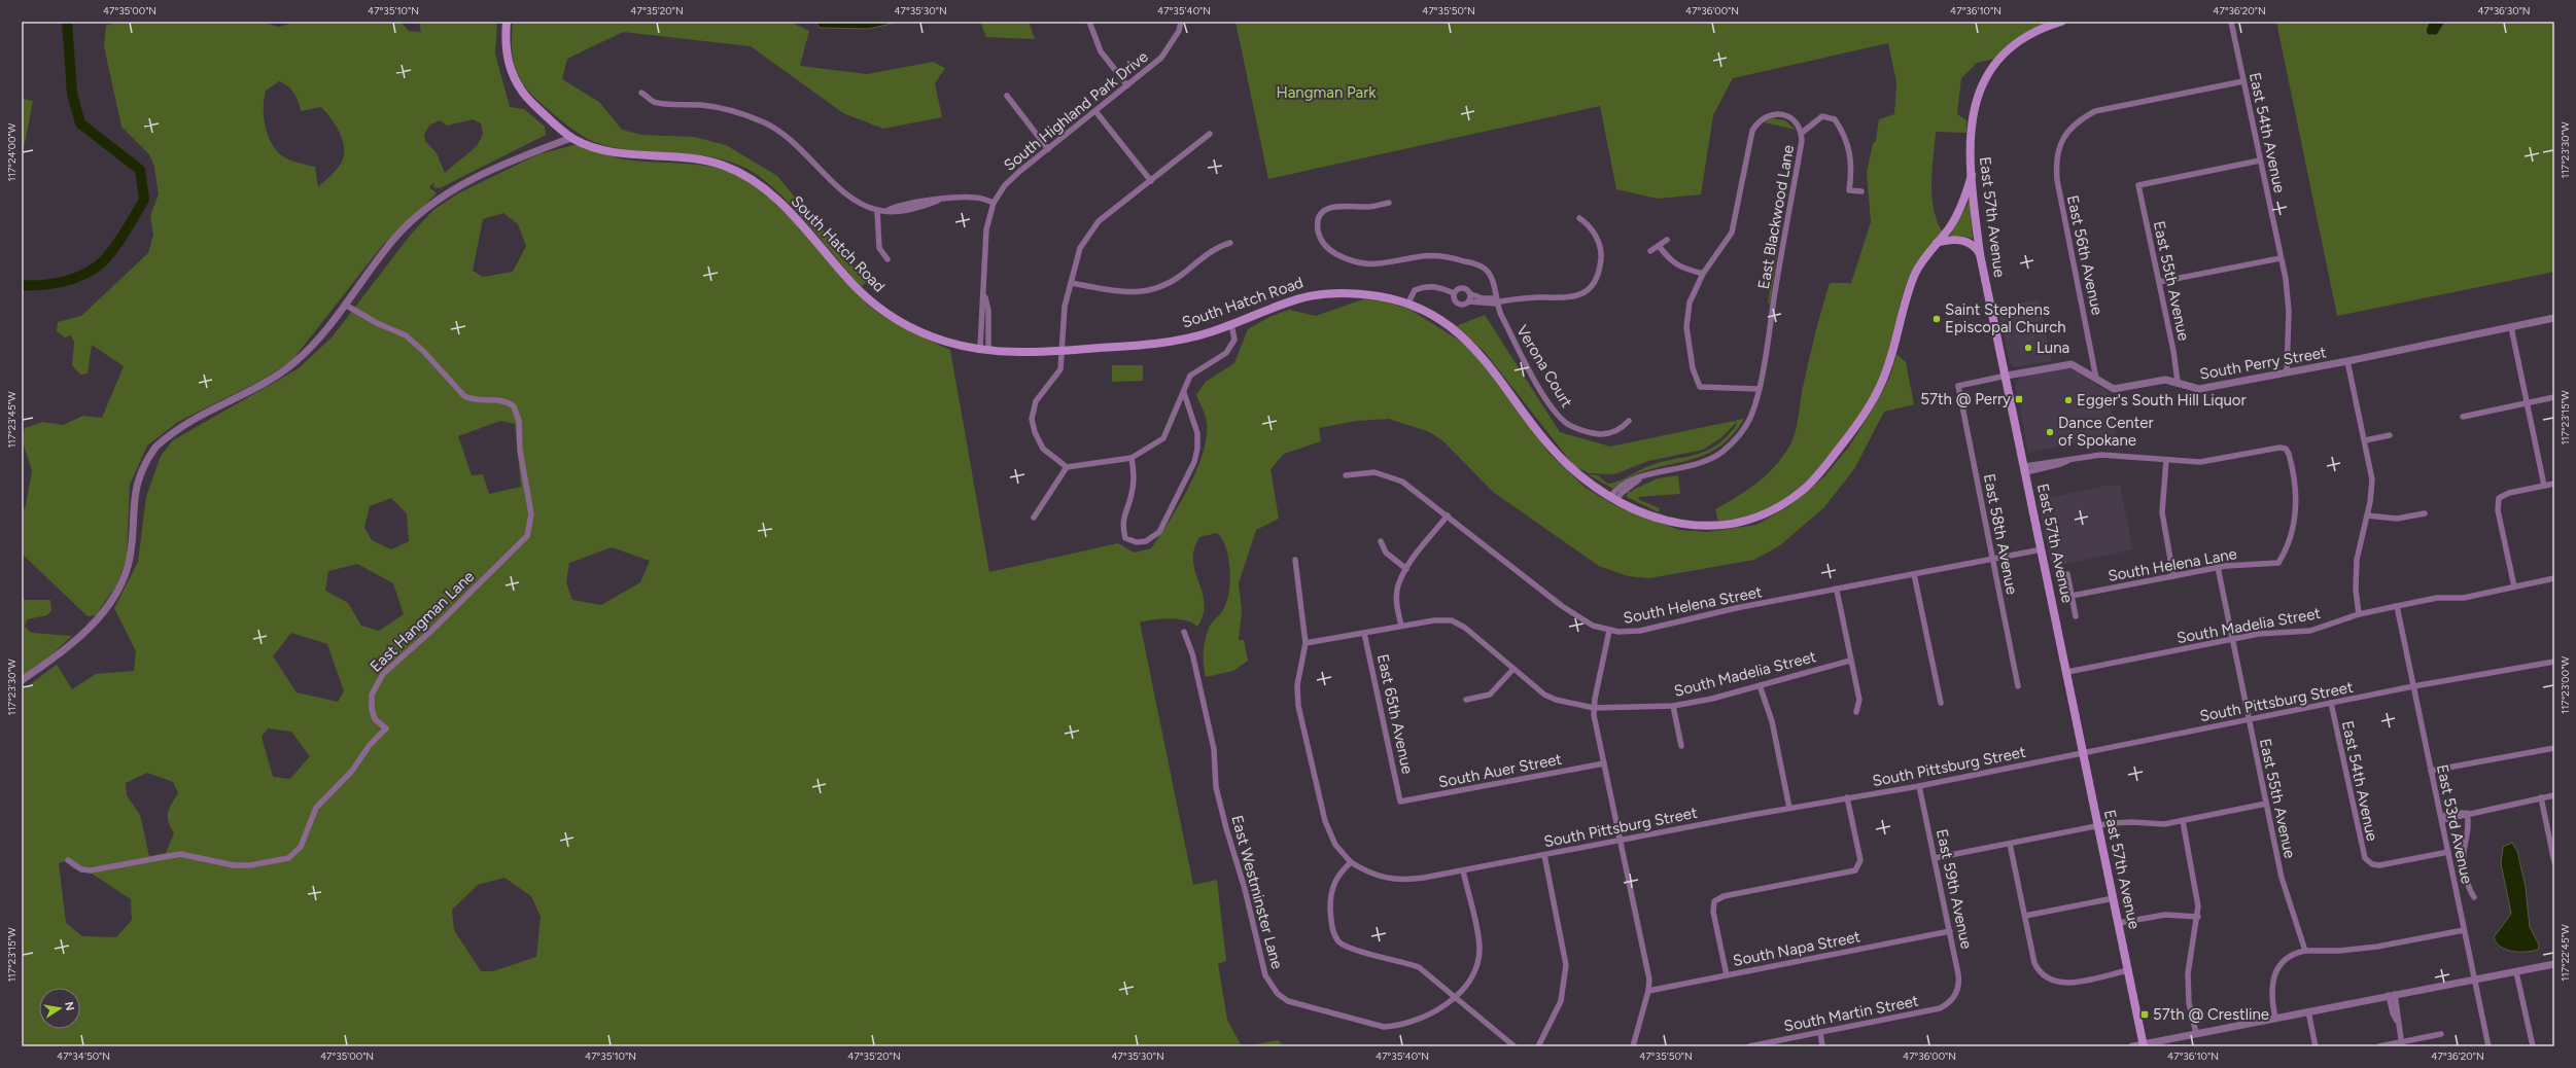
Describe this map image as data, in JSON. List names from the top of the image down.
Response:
{
  "streets": {
    "main road": ["East 57th Avenue", "South Hatch Road"],
    "street": [
      "South Highland Park Drive",
      "East 54th Avenue",
      "East Blackwood Lane",
      "East 56th Avenue",
      "East 55th Avenue",
      "South Perry Street",
      "Verona Court",
      "East 58th Avenue",
      "South Helena Lane",
      "South Helena Street",
      "East Hangman Lane",
      "South Madelia Street",
      "South Pittsburg Street",
      "East 65th Avenue",
      "South Auer Street",
      "East 53rd Avenue",
      "East 59th Avenue",
      "East Westminster Lane",
      "South Napa Street",
      "South Martin Street"
    ]
  },
  "crossings": [
    ["South Highland Park Drive", "South Hatch Road"],
    ["East 54th Avenue", "East 56th Avenue"],
    ["East 54th Avenue", "East 55th Avenue"],
    ["East 54th Avenue", "South Perry Street"],
    ["East 54th Avenue", "South Pittsburg Street"],
    ["East 54th Avenue", "East 53rd Avenue"],
    ["East Blackwood Lane", "South Hatch Road"],
    ["East 57th Avenue", "South Hatch Road"],
    ["East 57th Avenue", "South Perry Street"],
    ["East 57th Avenue", "South Helena Street"],
    ["East 57th Avenue", "South Madelia Street"],
    ["East 57th Avenue", "South Pittsburg Street"],
    ["East 56th Avenue", "South Perry Street"],
    ["East 55th Avenue", "South Perry Street"],
    ["East 55th Avenue", "South Helena Lane"],
    ["East 55th Avenue", "South Madelia Street"],
    ["East 55th Avenue", "South Pittsburg Street"],
    ["South Perry Street", "East 58th Avenue"],
    ["East 58th Avenue", "South Helena Street"],
    ["South Madelia Street", "East 65th Avenue"],
    ["South Madelia Street", "East 53rd Avenue"],
    ["South Pittsburg Street", "East 53rd Avenue"],
    ["South Pittsburg Street", "East 59th Avenue"],
    ["East 65th Avenue", "South Auer Street"],
    ["East 59th Avenue", "South Napa Street"],
    ["East 59th Avenue", "South Martin Street"]
  ],
  "parks": ["Hangman Park"],
  "places": {
    "other": [
      "Saint Stephens Episcopal Church",
      "Luna",
      "Egger's South Hill Liquor",
      "Dance Center of Spokane"
    ],
    "transit": ["57th @ Perry", "57th @ Crestline"]
  },
  "north": "right",
  "coordinates": [
    "47°35'00\"N",
    "47°35'10\"N",
    "47°35'20\"N",
    "47°35'30\"N",
    "47°35'40\"N",
    "47°35'50\"N",
    "47°36'00\"N",
    "47°36'10\"N",
    "47°36'20\"N",
    "47°36'30\"N",
    "117°23'30\"W",
    "117°24'00\"W",
    "117°23'15\"W",
    "117°23'45\"W",
    "117°23'00\"W",
    "117°22'45\"W",
    "47°34'50\"N"
  ]
}
